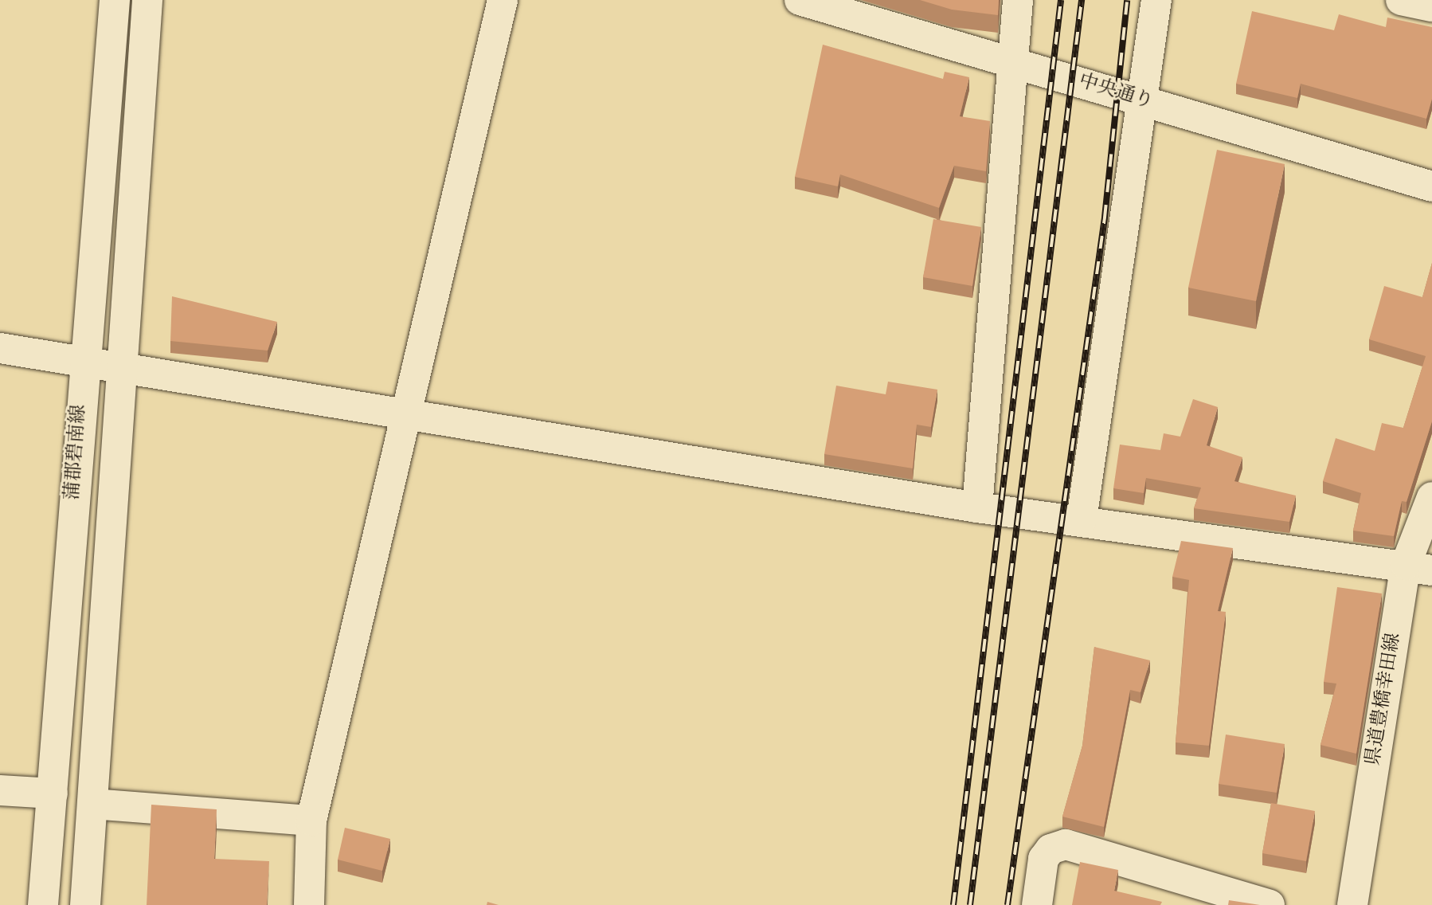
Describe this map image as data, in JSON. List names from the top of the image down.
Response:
{
  "streets": {
    "street": ["中央通り", "蒲郡碧南線", "県道豊橋幸田線"]
  }
}
